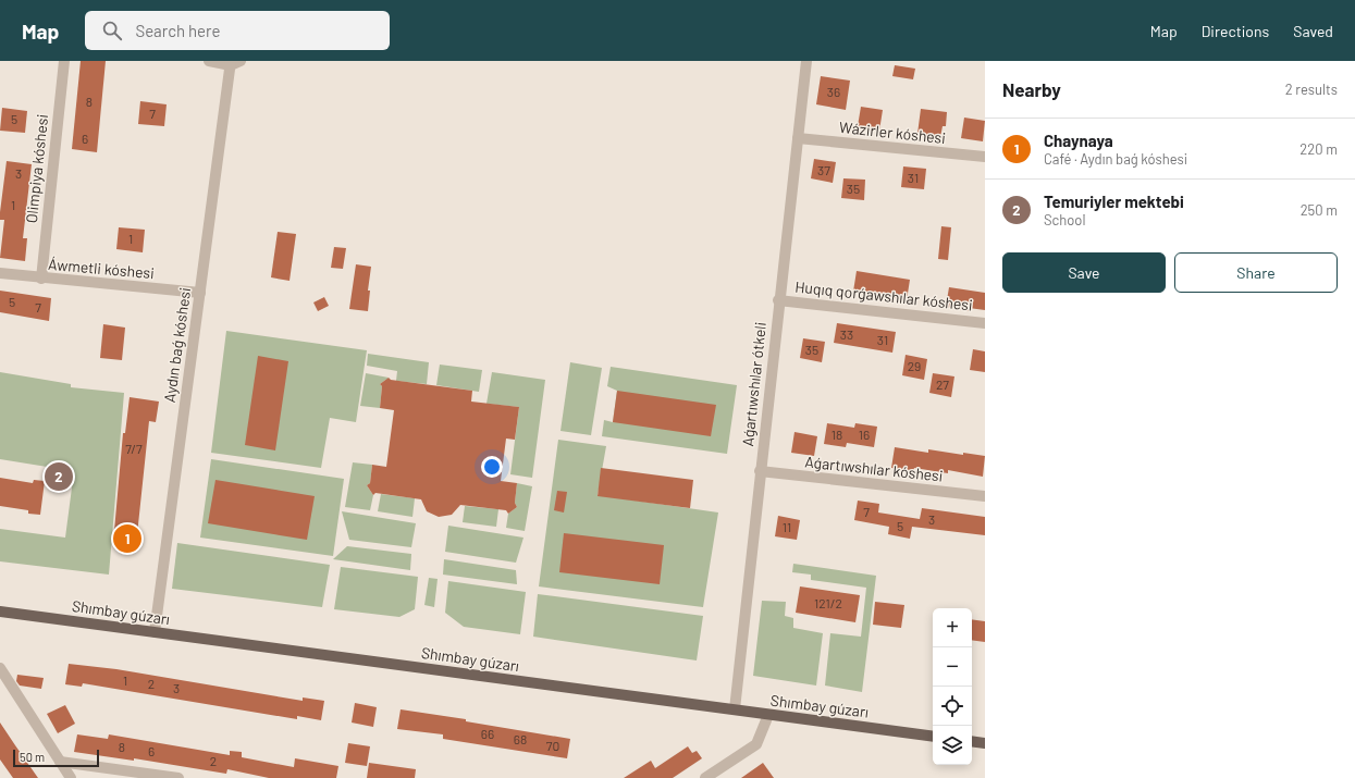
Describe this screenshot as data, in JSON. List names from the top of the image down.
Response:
{
  "streets": {
    "main road": ["Shımbay gúzarı"],
    "street": [
      "Wázirler kóshesi",
      "Olimpiya kóshesi",
      "Áwmetli kóshesi",
      "Huqıq qorǵawshılar kóshesi",
      "Aydın baǵ kóshesi",
      "Aǵartıwshılar ótkeli",
      "Aǵartıwshılar kóshesi"
    ]
  },
  "crossings": [
    ["Wázirler kóshesi", "Aǵartıwshılar ótkeli"],
    ["Olimpiya kóshesi", "Áwmetli kóshesi"],
    ["Áwmetli kóshesi", "Aydın baǵ kóshesi"],
    ["Huqıq qorǵawshılar kóshesi", "Aǵartıwshılar ótkeli"],
    ["Aydın baǵ kóshesi", "Shımbay gúzarı"],
    ["Aǵartıwshılar ótkeli", "Aǵartıwshılar kóshesi"],
    ["Aǵartıwshılar ótkeli", "Shımbay gúzarı"]
  ],
  "house_numbers": [
    "36",
    "8",
    "7",
    "5",
    "6",
    "37",
    "3",
    "31",
    "35",
    "1",
    "1",
    "5",
    "7",
    "33",
    "31",
    "35",
    "29",
    "27",
    "18",
    "16",
    "7/7",
    "7",
    "3",
    "5",
    "11",
    "121/2",
    "1",
    "2",
    "3",
    "66",
    "68",
    "70",
    "8",
    "6",
    "2"
  ],
  "scale_bar": "50 m",
  "page": {
    "header": "Map",
    "search": "Search here",
    "nav": ["Map", "Directions", "Saved"],
    "heading": ["Nearby", "2 results"],
    "list": [
      {
        "mark": "1",
        "name": "Chaynaya",
        "note": "Café · Aydın baǵ kóshesi",
        "value": "220 m"
      },
      {
        "mark": "2",
        "name": "Temuriyler mektebi",
        "note": "School",
        "value": "250 m"
      }
    ],
    "buttons": ["Save", "Share"],
    "pins": ["2", "1"],
    "map_buttons": ["+", "−"],
    "scale": "50 m"
  }
}
